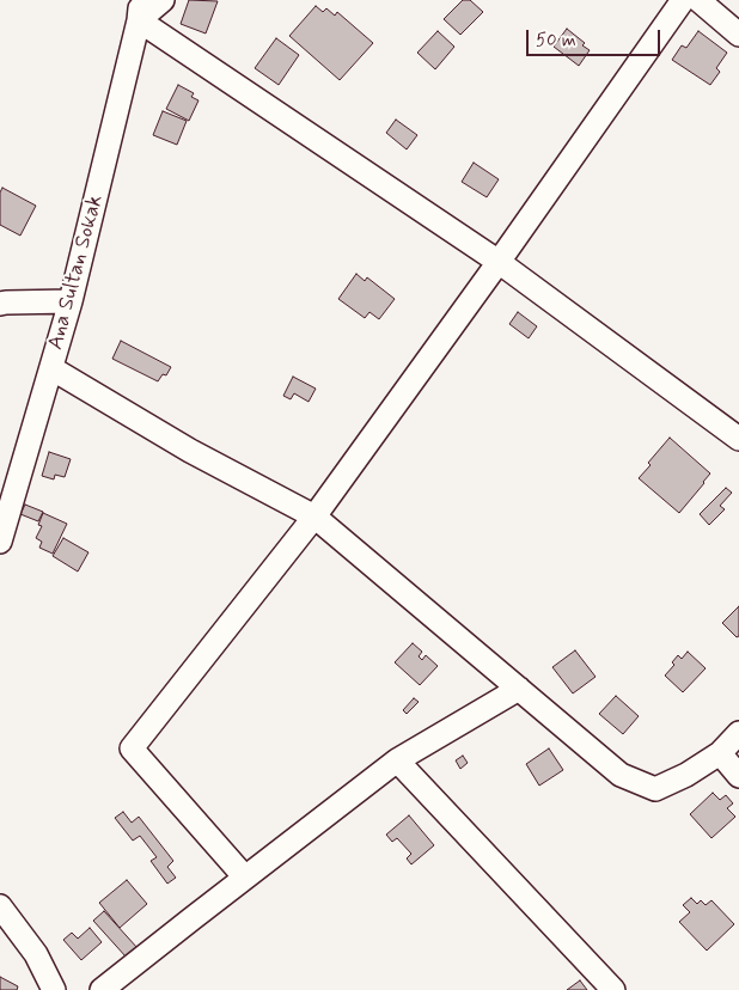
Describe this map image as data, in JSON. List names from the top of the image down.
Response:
{
  "streets": {
    "street": ["Ana Sultan Sokak"]
  },
  "scale_bar": "50 m"
}
